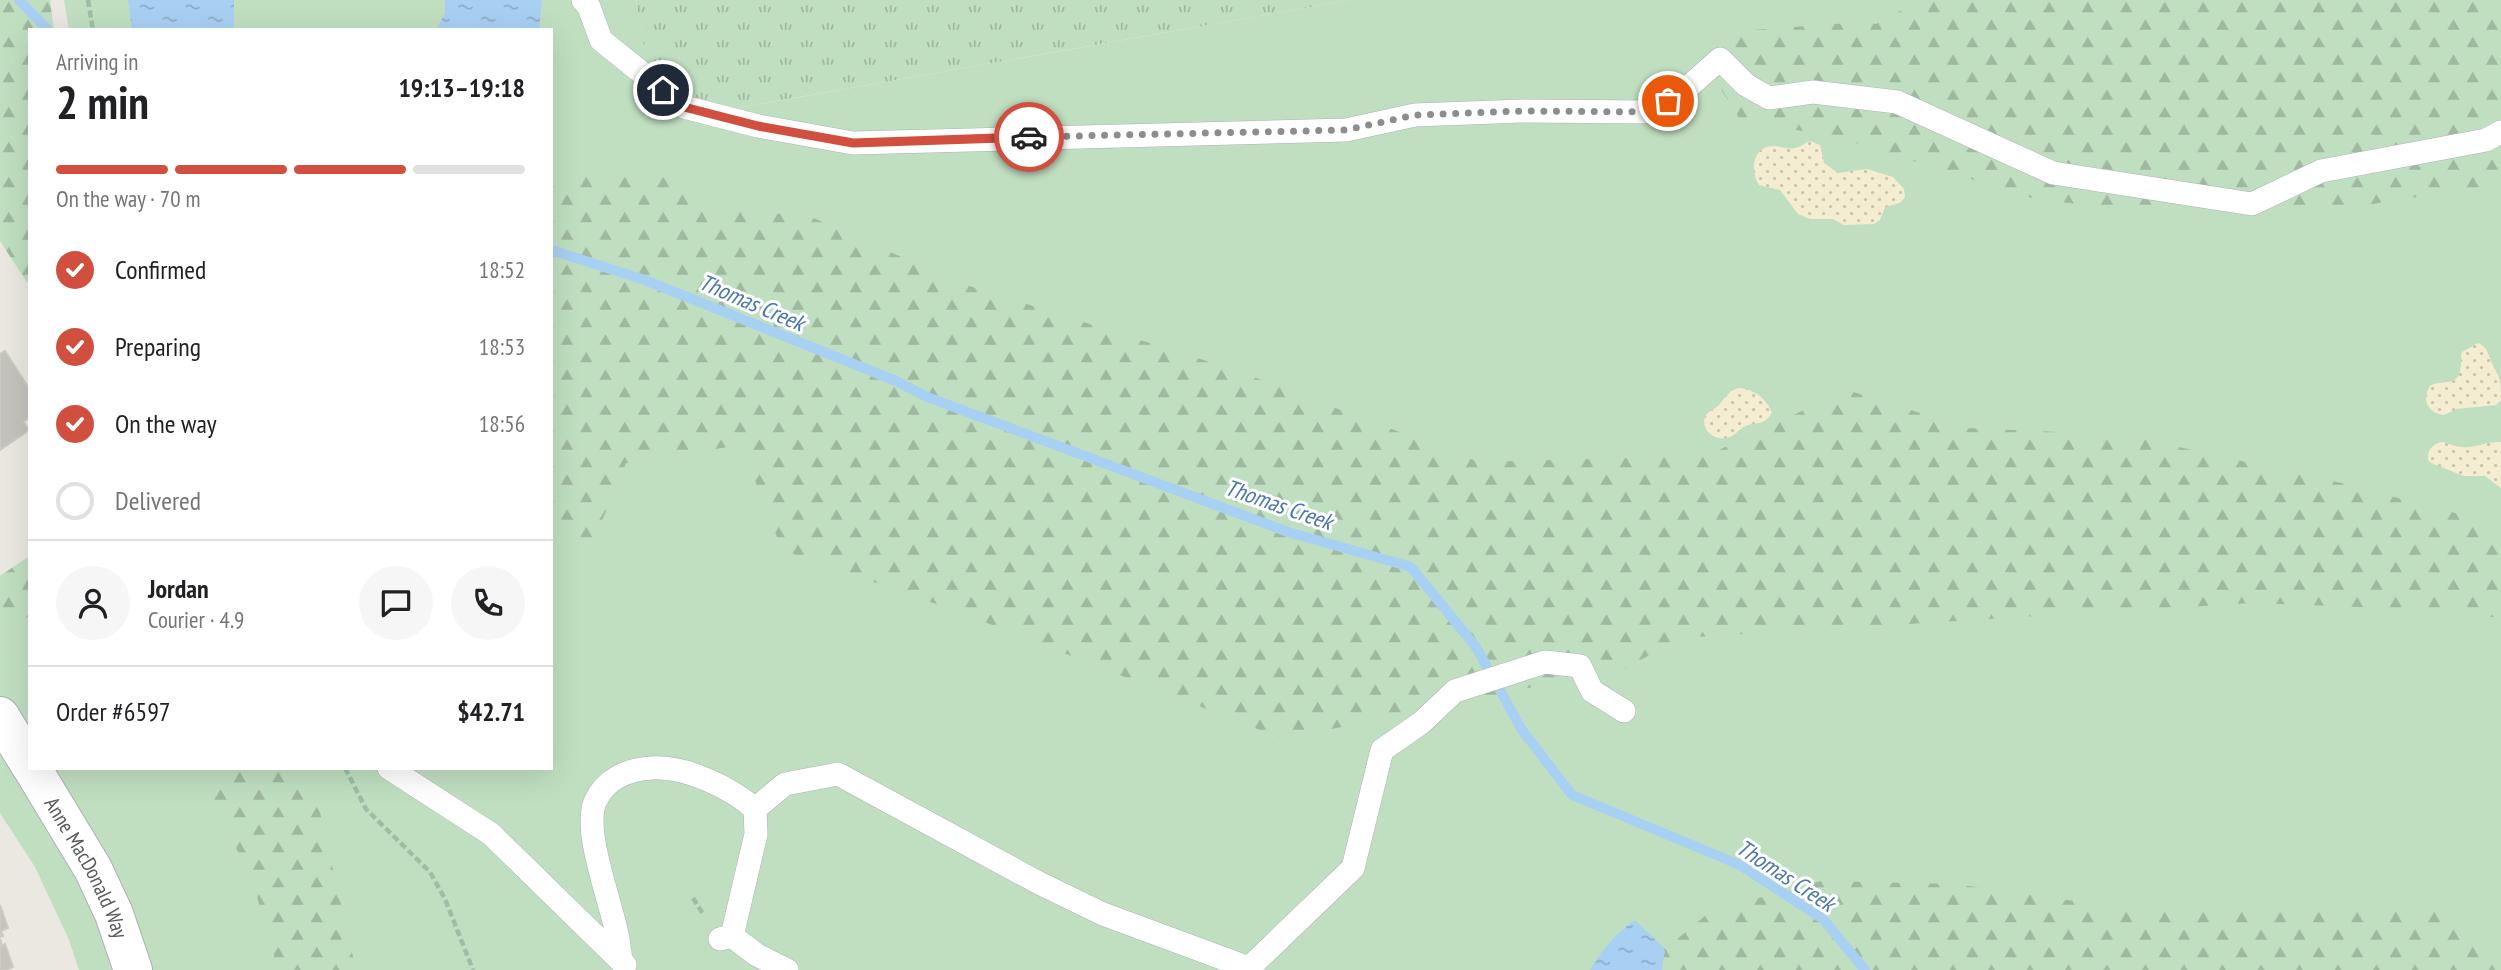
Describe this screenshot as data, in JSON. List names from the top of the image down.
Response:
{
  "streets": {
    "street": ["Anne MacDonald Way"]
  },
  "water": ["Thomas Creek"],
  "page": {
    "heading": ["2 min", "Arriving in", "19:13–19:18"],
    "panel": [
      "Jordan",
      "Courier · 4.9",
      "Order #6597",
      "$42.71"
    ],
    "bar": "On the way · 70 m",
    "list": [
      ["Confirmed", "18:52"],
      ["Preparing", "18:53"],
      ["On the way", "18:56"],
      "Delivered"
    ]
  }
}
